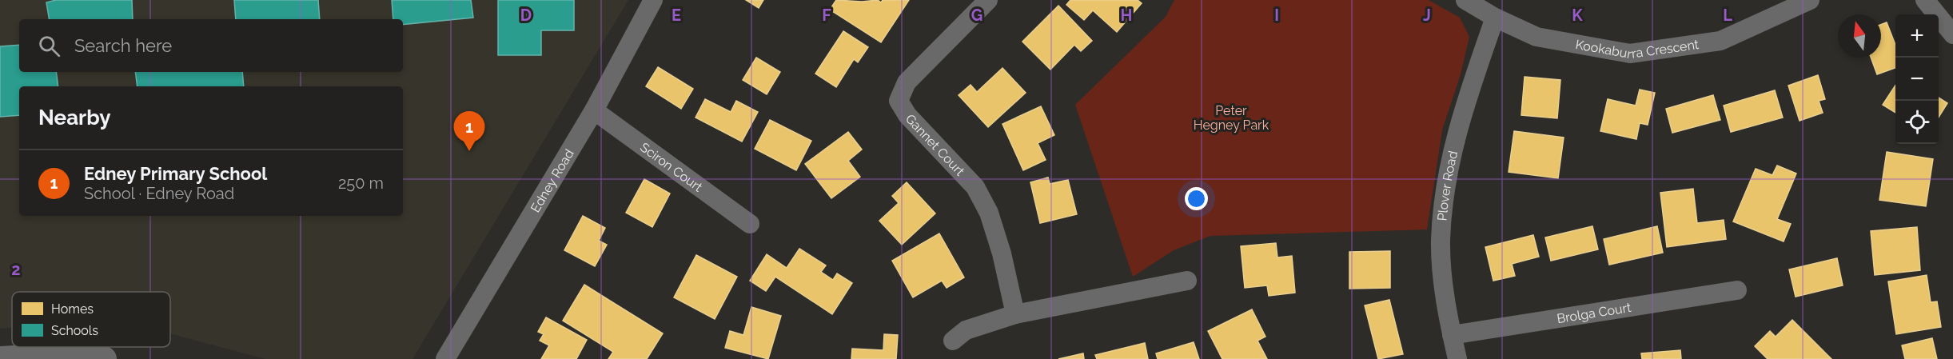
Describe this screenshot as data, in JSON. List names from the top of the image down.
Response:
{
  "streets": {
    "street": [
      "Kookaburra Crescent",
      "Gannet Court",
      "Sciron Court",
      "Edney Road",
      "Plover Road",
      "Brolga Court"
    ]
  },
  "crossings": [
    ["Kookaburra Crescent", "Plover Road"],
    ["Sciron Court", "Edney Road"],
    ["Plover Road", "Brolga Court"]
  ],
  "parks": ["Peter Hegney Park"],
  "legend": ["Homes", "Schools"],
  "north": "top",
  "page": {
    "map_buttons": ["+", "−"],
    "search": "Search here",
    "heading": "Nearby",
    "pins": "1",
    "list": [
      {
        "mark": "1",
        "name": "Edney Primary School",
        "note": "School · Edney Road",
        "value": "250 m"
      }
    ]
  },
  "grid": {
    "columns": [
      "D",
      "E",
      "F",
      "G",
      "H",
      "I",
      "J",
      "K",
      "L"
    ],
    "rows": ["2"]
  }
}
